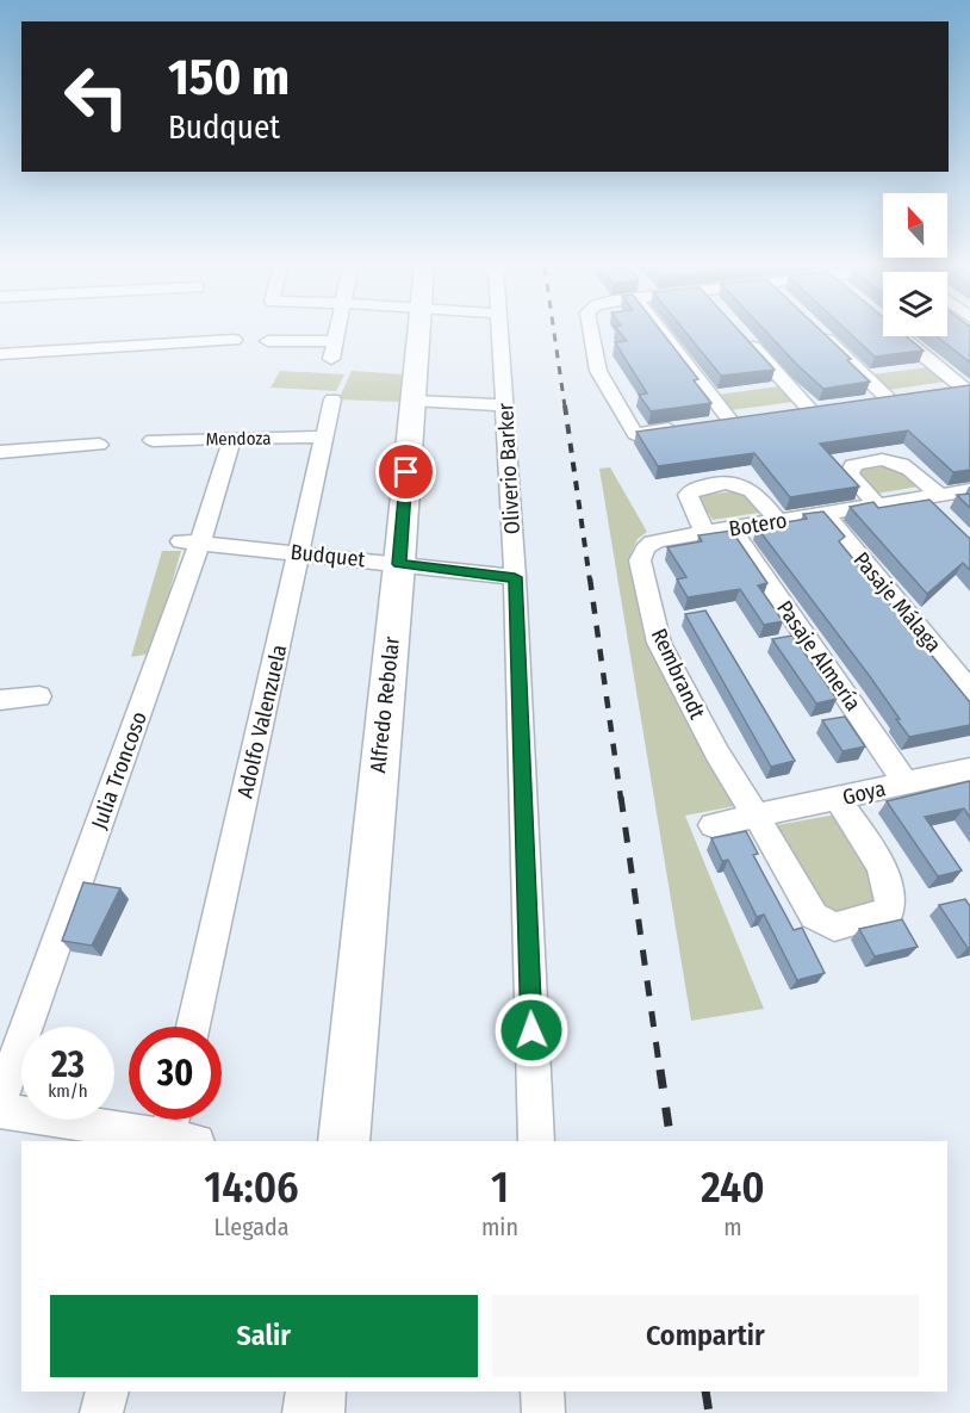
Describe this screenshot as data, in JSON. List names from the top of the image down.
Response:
{
  "streets": {
    "street": [
      "Mendoza",
      "Oliverio Barker",
      "Botero",
      "Budquet",
      "Pasaje Málaga",
      "Pasaje Almería",
      "Rembrandt",
      "Alfredo Rebolar",
      "Adolfo Valenzuela",
      "Julia Troncoso",
      "Goya"
    ]
  },
  "crossings": [
    ["Mendoza", "Adolfo Valenzuela"],
    ["Mendoza", "Julia Troncoso"],
    ["Oliverio Barker", "Budquet"],
    ["Botero", "Pasaje Málaga"],
    ["Botero", "Pasaje Almería"],
    ["Botero", "Rembrandt"],
    ["Budquet", "Alfredo Rebolar"],
    ["Budquet", "Adolfo Valenzuela"],
    ["Budquet", "Julia Troncoso"],
    ["Pasaje Almería", "Goya"],
    ["Rembrandt", "Goya"]
  ],
  "north": "top",
  "page": {
    "turn": ["150 m", "Budquet"],
    "speed": "23 km/h",
    "limit": "30",
    "eta": [
      "14:06",
      "Llegada",
      "1",
      "min",
      "240",
      "m"
    ],
    "buttons": ["Salir", "Compartir"]
  }
}
